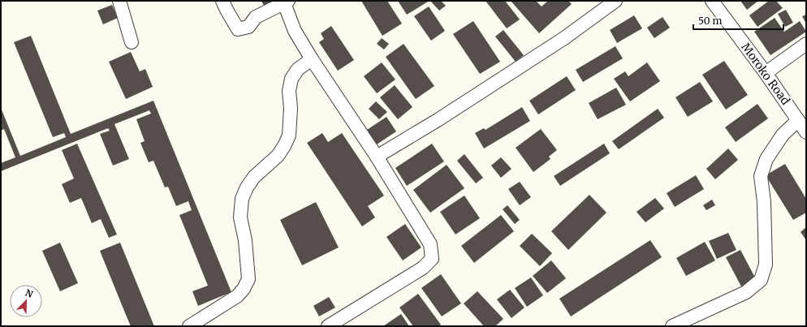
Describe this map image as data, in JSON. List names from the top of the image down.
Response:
{
  "streets": {
    "street": ["Moroko Road"]
  },
  "scale_bar": "50 m",
  "north": "top right"
}
